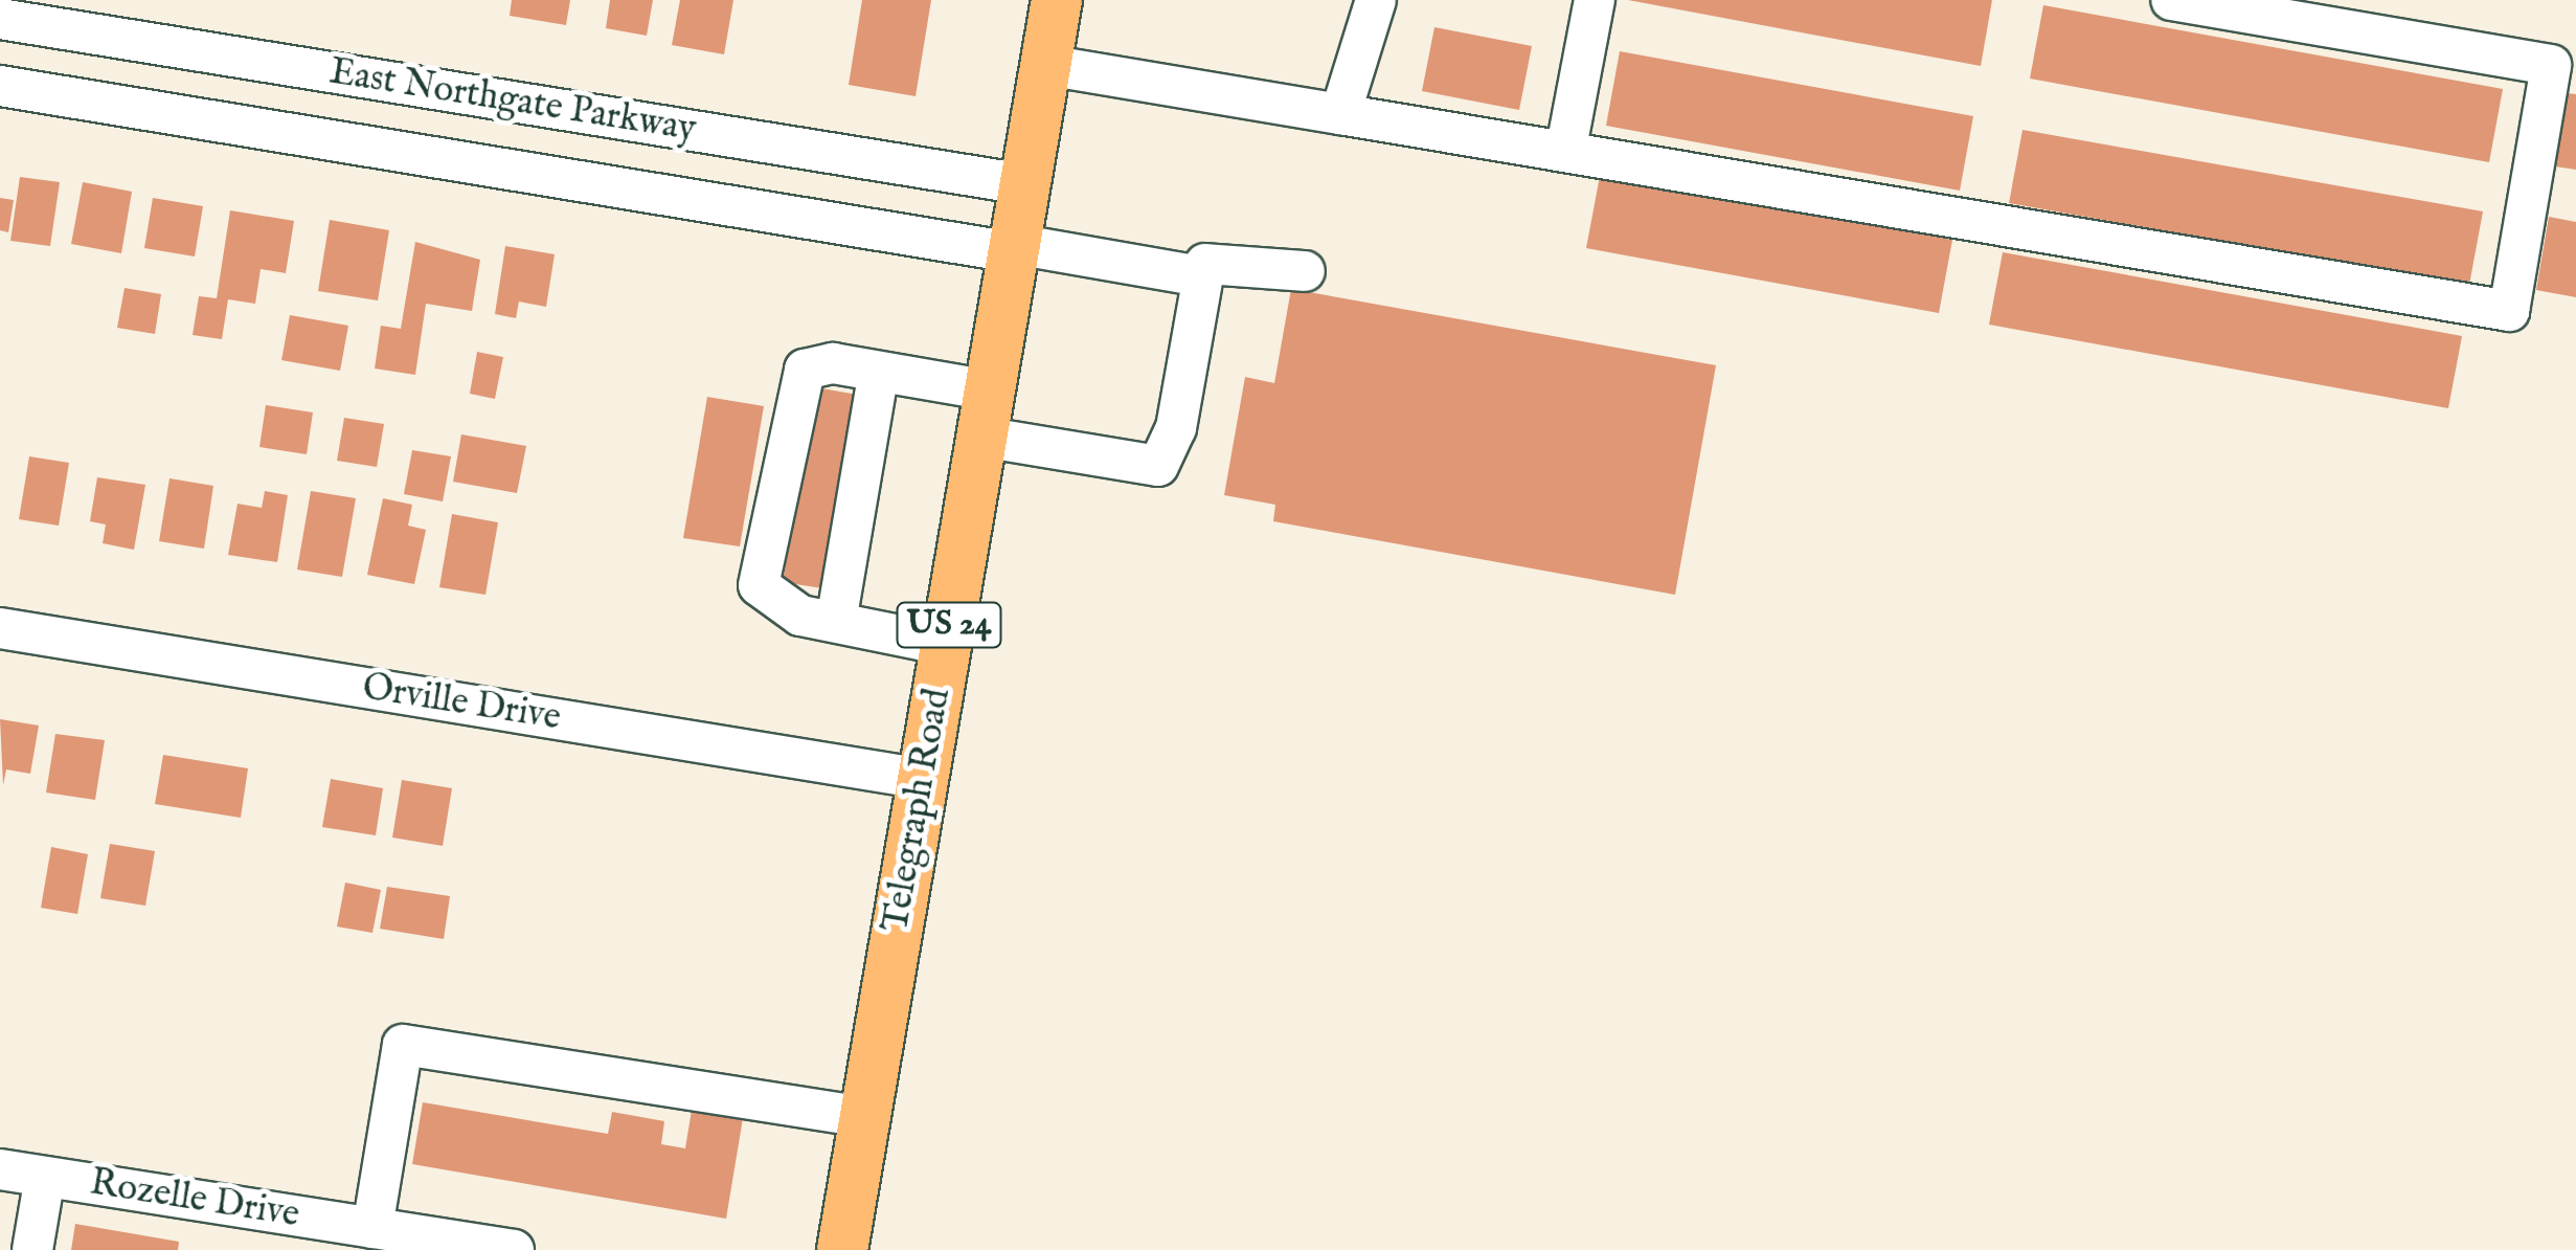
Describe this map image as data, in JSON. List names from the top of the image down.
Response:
{
  "streets": {
    "main road": ["US 24", "Telegraph Road"],
    "street": ["East Northgate Parkway", "Orville Drive", "Rozelle Drive"]
  },
  "crossings": [
    ["East Northgate Parkway", "Telegraph Road"],
    ["Orville Drive", "Telegraph Road"]
  ]
}
